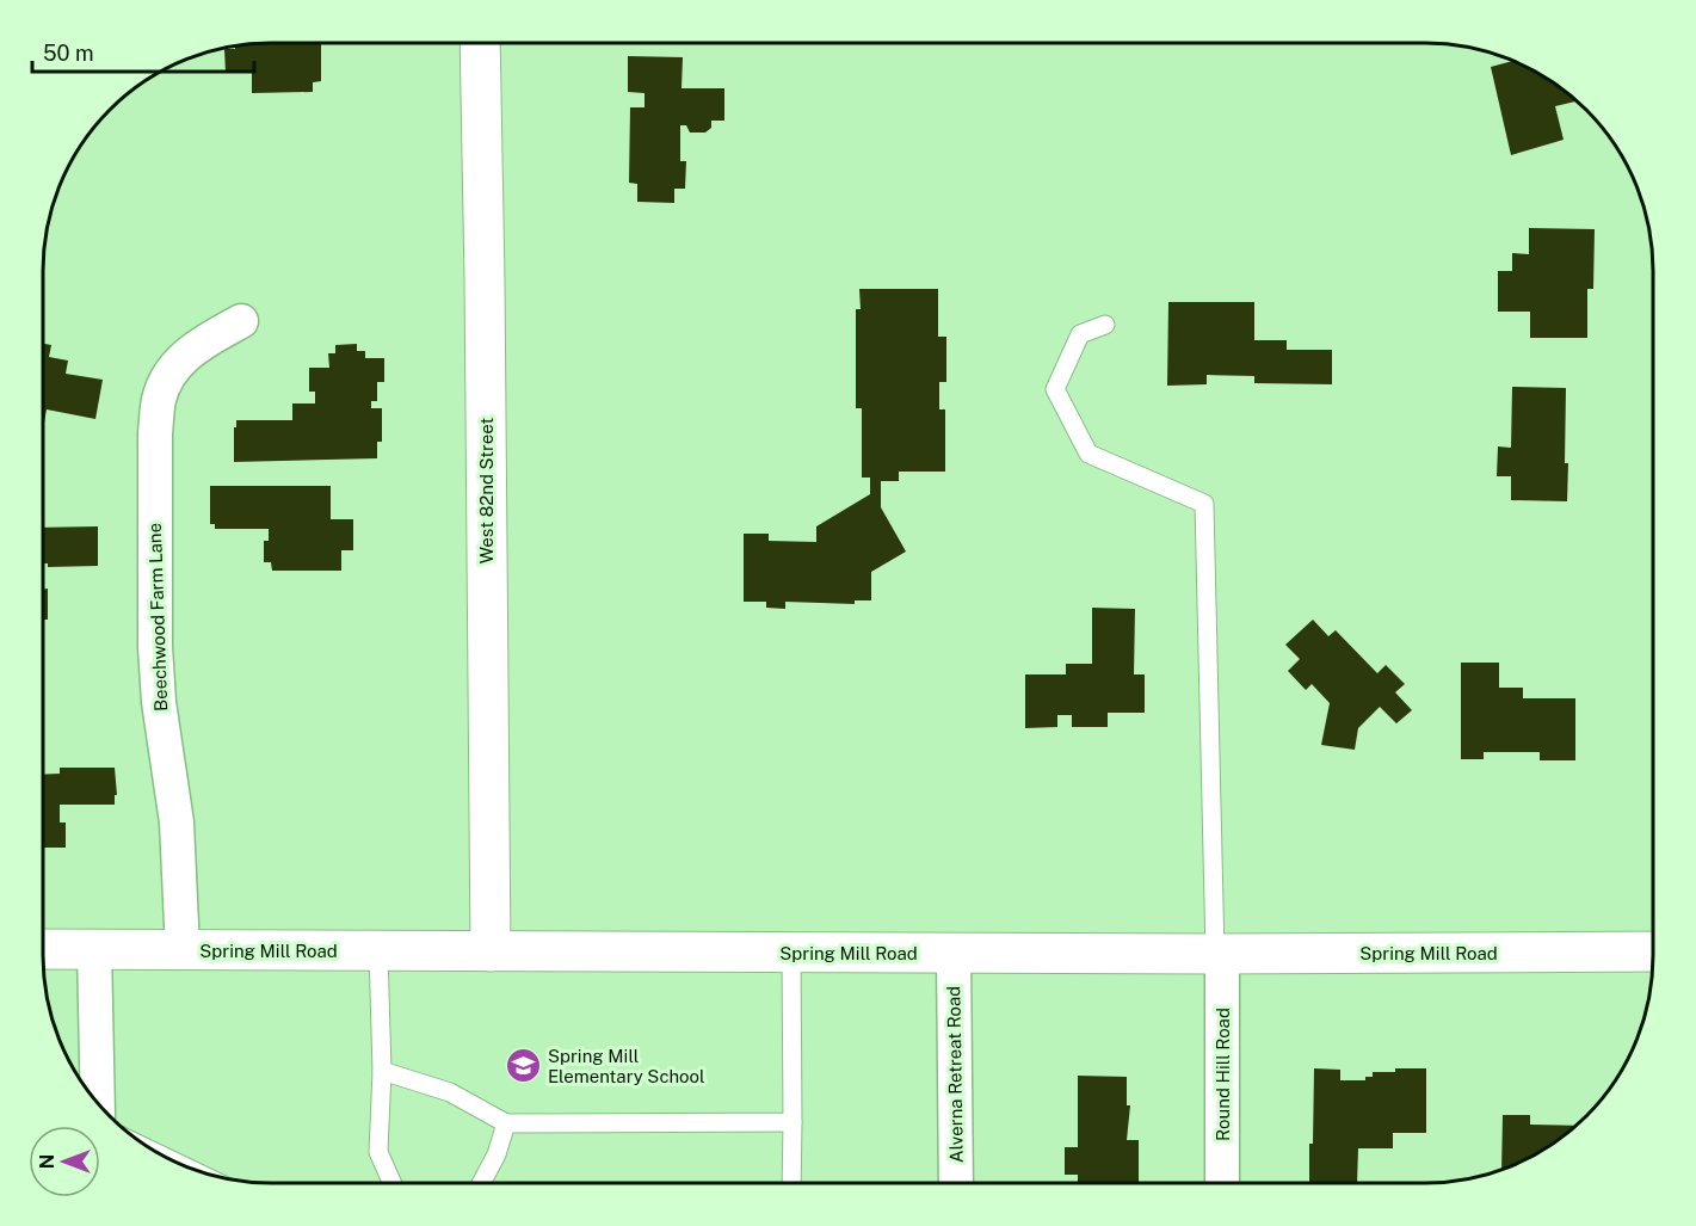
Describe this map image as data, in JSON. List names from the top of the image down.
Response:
{
  "streets": {
    "street": [
      "West 82nd Street",
      "Beechwood Farm Lane",
      "Spring Mill Road",
      "Alverna Retreat Road",
      "Round Hill Road"
    ]
  },
  "crossings": [
    ["West 82nd Street", "Spring Mill Road"],
    ["Beechwood Farm Lane", "Spring Mill Road"],
    ["Spring Mill Road", "Alverna Retreat Road"],
    ["Spring Mill Road", "Round Hill Road"]
  ],
  "places": {
    "school or university": ["Spring Mill Elementary School"]
  },
  "scale_bar": "50 m",
  "north": "left"
}
